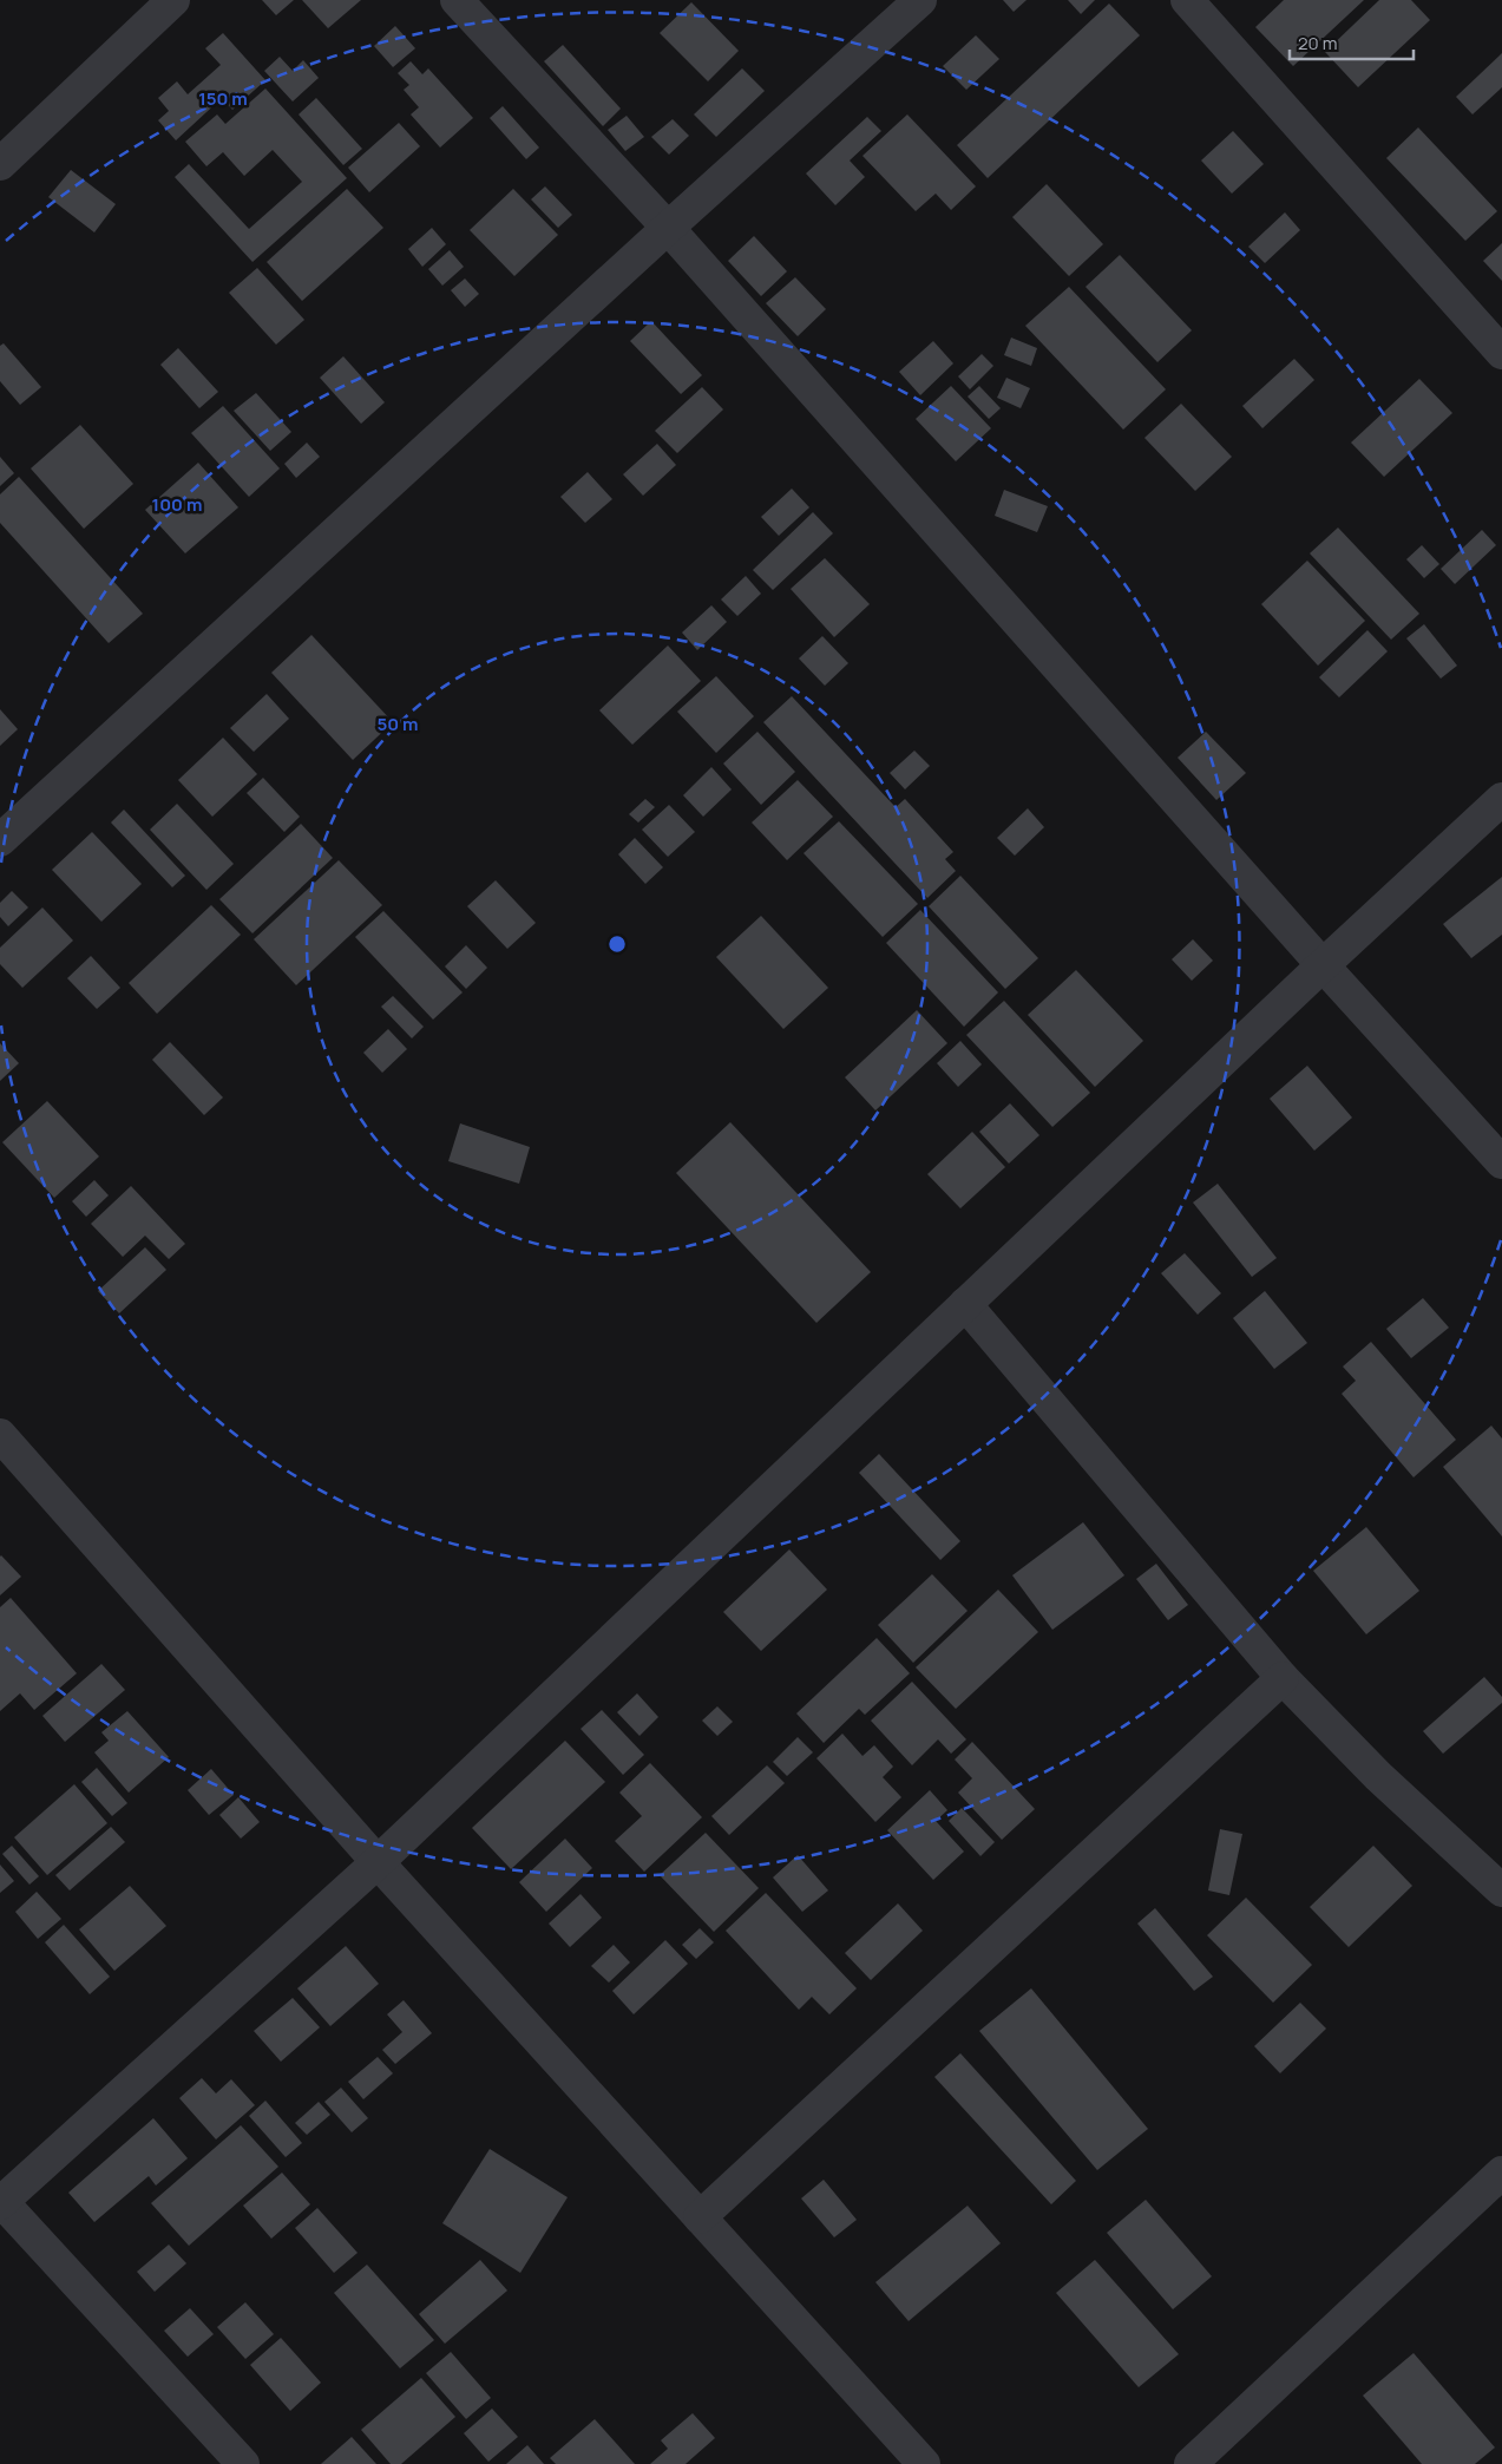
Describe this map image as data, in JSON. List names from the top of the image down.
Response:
{
  "scale_bar": "20 m",
  "rings": ["150 m", "100 m", "50 m"]
}
